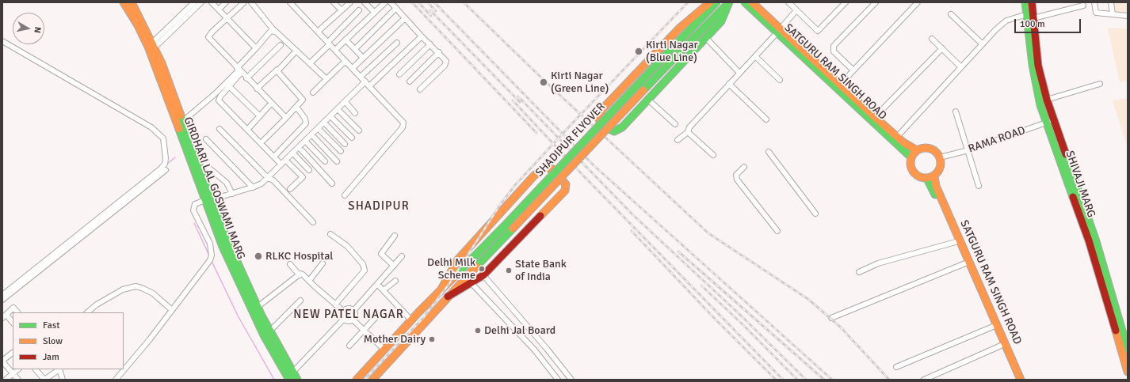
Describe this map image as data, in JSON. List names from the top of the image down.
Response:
{
  "streets": {
    "main road": [
      "SATGURU RAM SINGH ROAD",
      "SHADIPUR FLYOVER",
      "SHIVAJI MARG",
      "GIRDHARI LAL GOSWAMI MARG"
    ],
    "street": ["RAMA ROAD"]
  },
  "crossings": [
    ["SATGURU RAM SINGH ROAD", "RAMA ROAD"],
    ["RAMA ROAD", "SHIVAJI MARG"]
  ],
  "districts": ["SHADIPUR", "NEW PATEL NAGAR"],
  "places": [
    "Kirti Nagar (Blue Line)",
    "Kirti Nagar (Green Line)",
    "RLKC Hospital",
    "Delhi Milk Scheme",
    "State Bank of India",
    "Delhi Jal Board",
    "Mother Dairy"
  ],
  "legend": ["Fast", "Slow", "Jam"],
  "scale_bar": "100 m",
  "north": "right"
}
